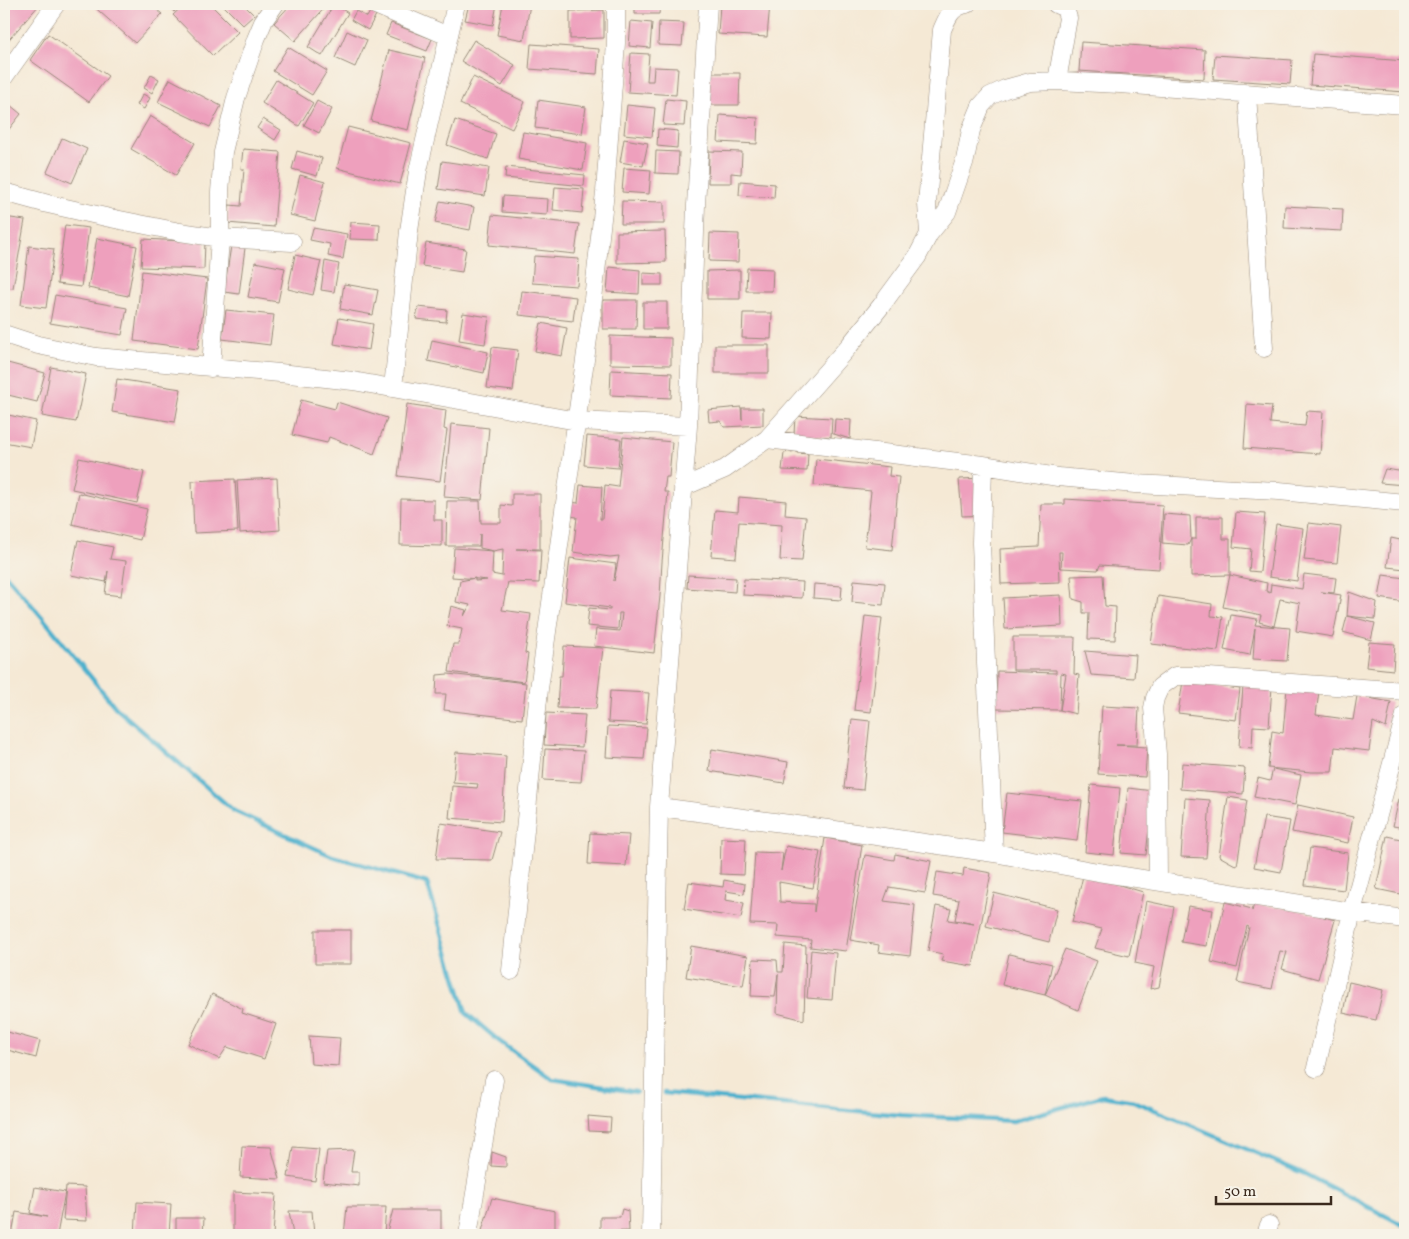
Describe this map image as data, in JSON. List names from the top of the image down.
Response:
{
  "scale_bar": "50 m"
}
